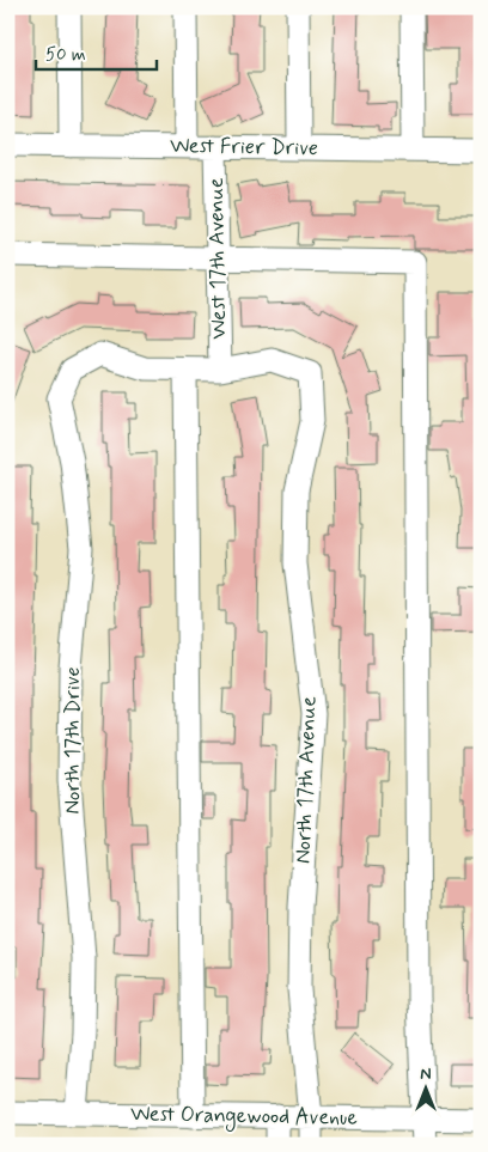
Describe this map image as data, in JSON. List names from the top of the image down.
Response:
{
  "streets": {
    "street": [
      "West Frier Drive",
      "West 17th Avenue",
      "North 17th Drive",
      "North 17th Avenue",
      "West Orangewood Avenue"
    ]
  },
  "crossings": [
    ["West Frier Drive", "West 17th Avenue"],
    ["West 17th Avenue", "North 17th Avenue"],
    ["North 17th Drive", "West Orangewood Avenue"],
    ["North 17th Avenue", "West Orangewood Avenue"]
  ],
  "scale_bar": "50 m",
  "north": "top"
}
